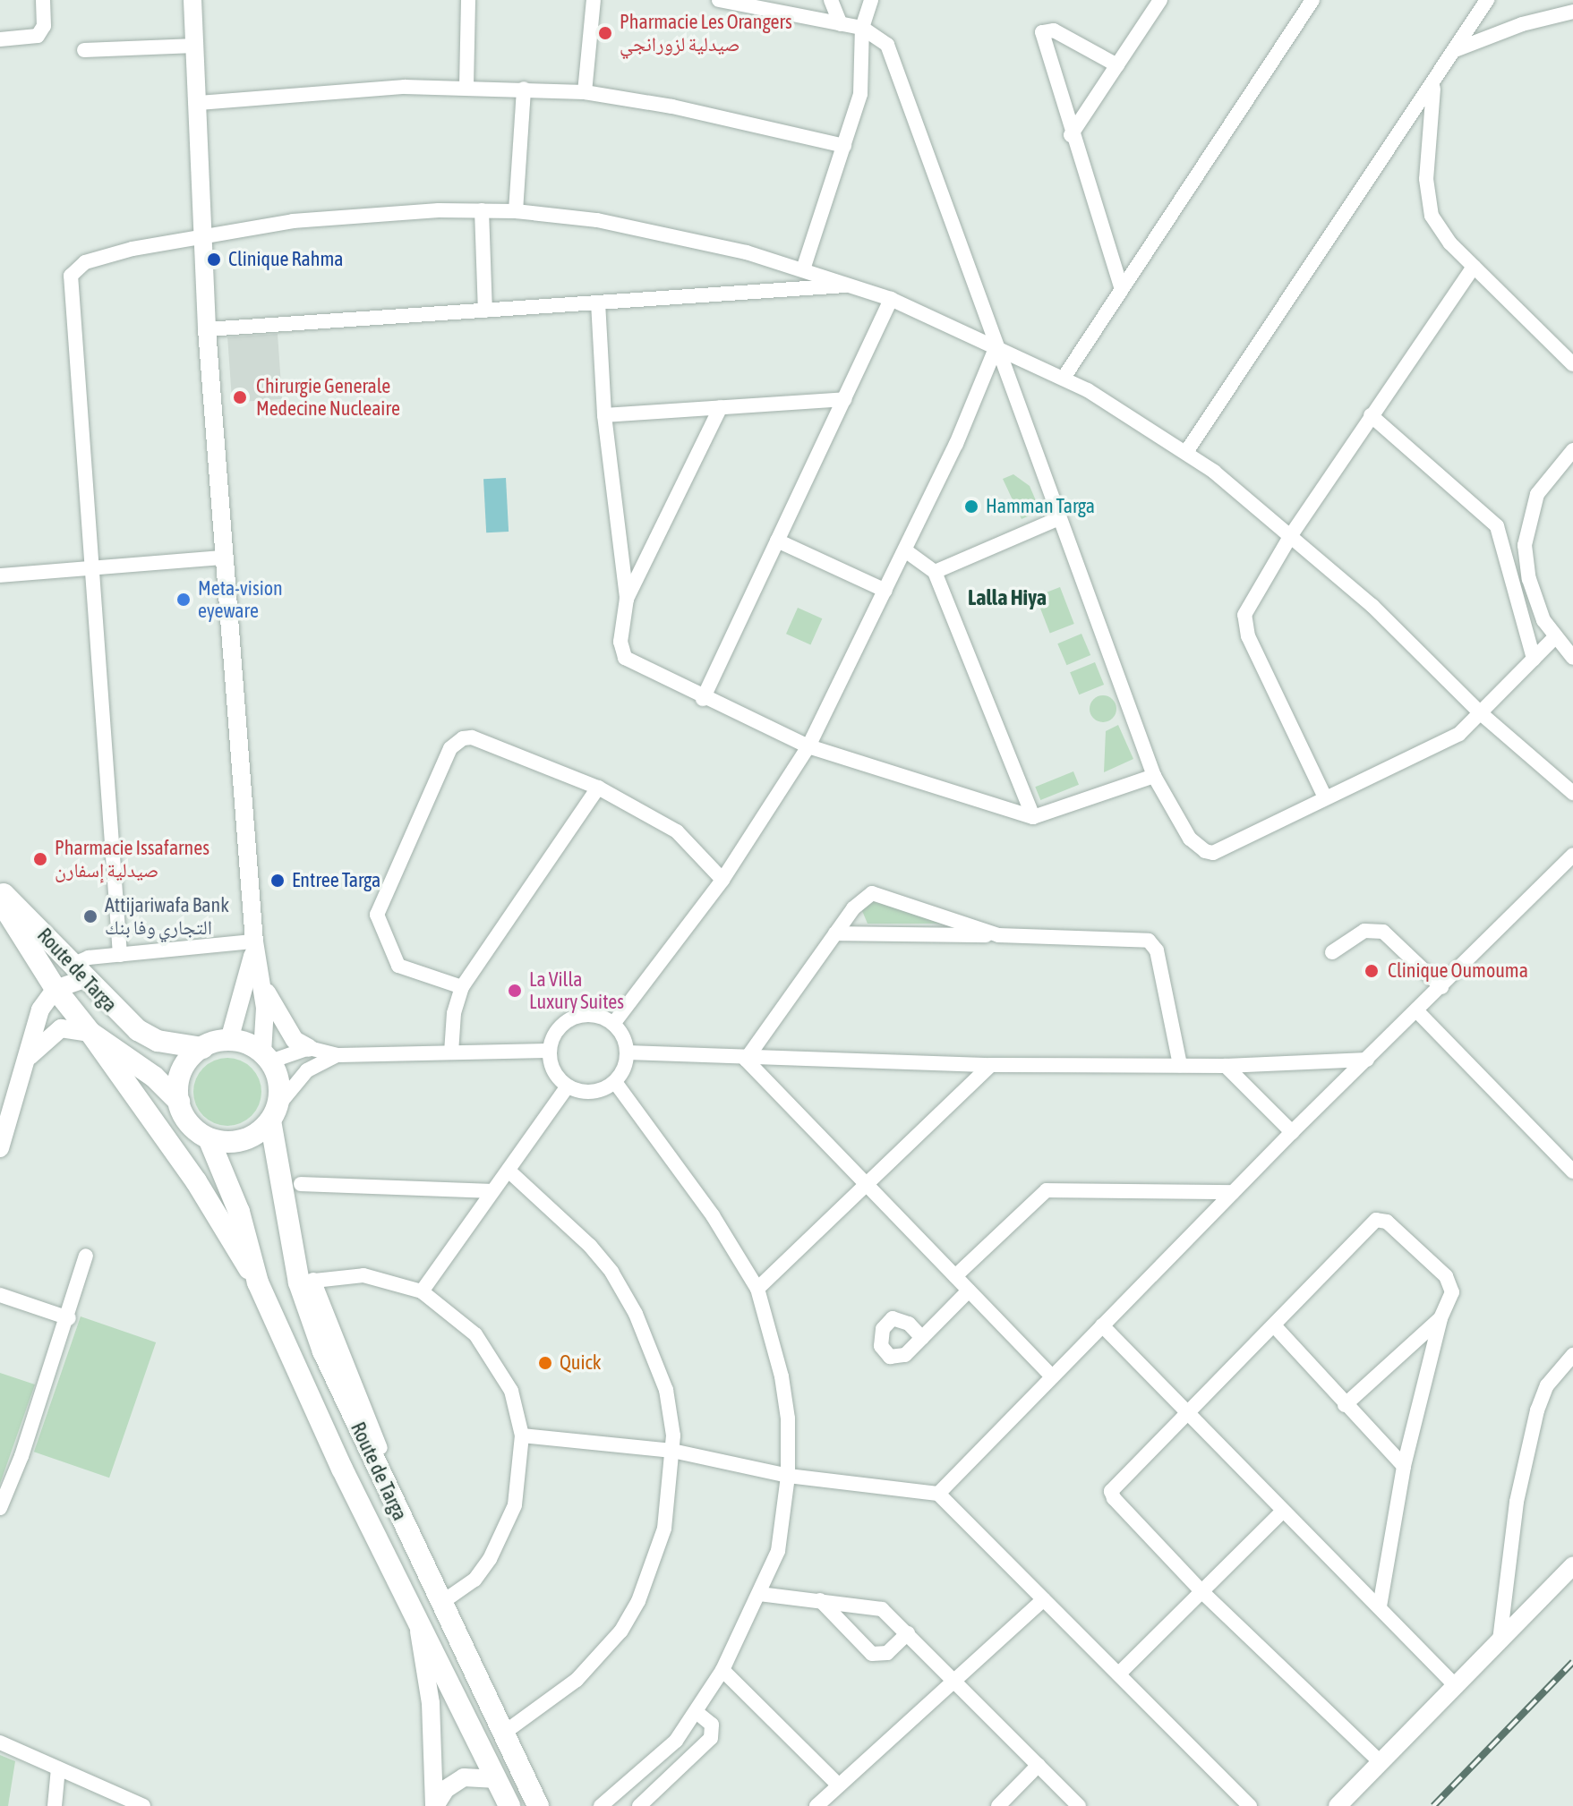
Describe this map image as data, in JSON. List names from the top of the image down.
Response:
{
  "streets": {
    "main road": ["Route de Targa"]
  },
  "districts": ["Lalla Hiya"],
  "places": [
    "Pharmacie Les Orangers صيدلية لزورانجي",
    "Clinique Rahma",
    "Chirurgie Generale Medecine Nucleaire",
    "Hamman Targa",
    "Meta-vision eyeware",
    "Pharmacie Issafarnes صيدلية إسفارن",
    "Entree Targa",
    "Attijariwafa Bank التجاري وفا بنك",
    "Clinique Oumouma",
    "La Villa Luxury Suites",
    "Quick"
  ]
}
